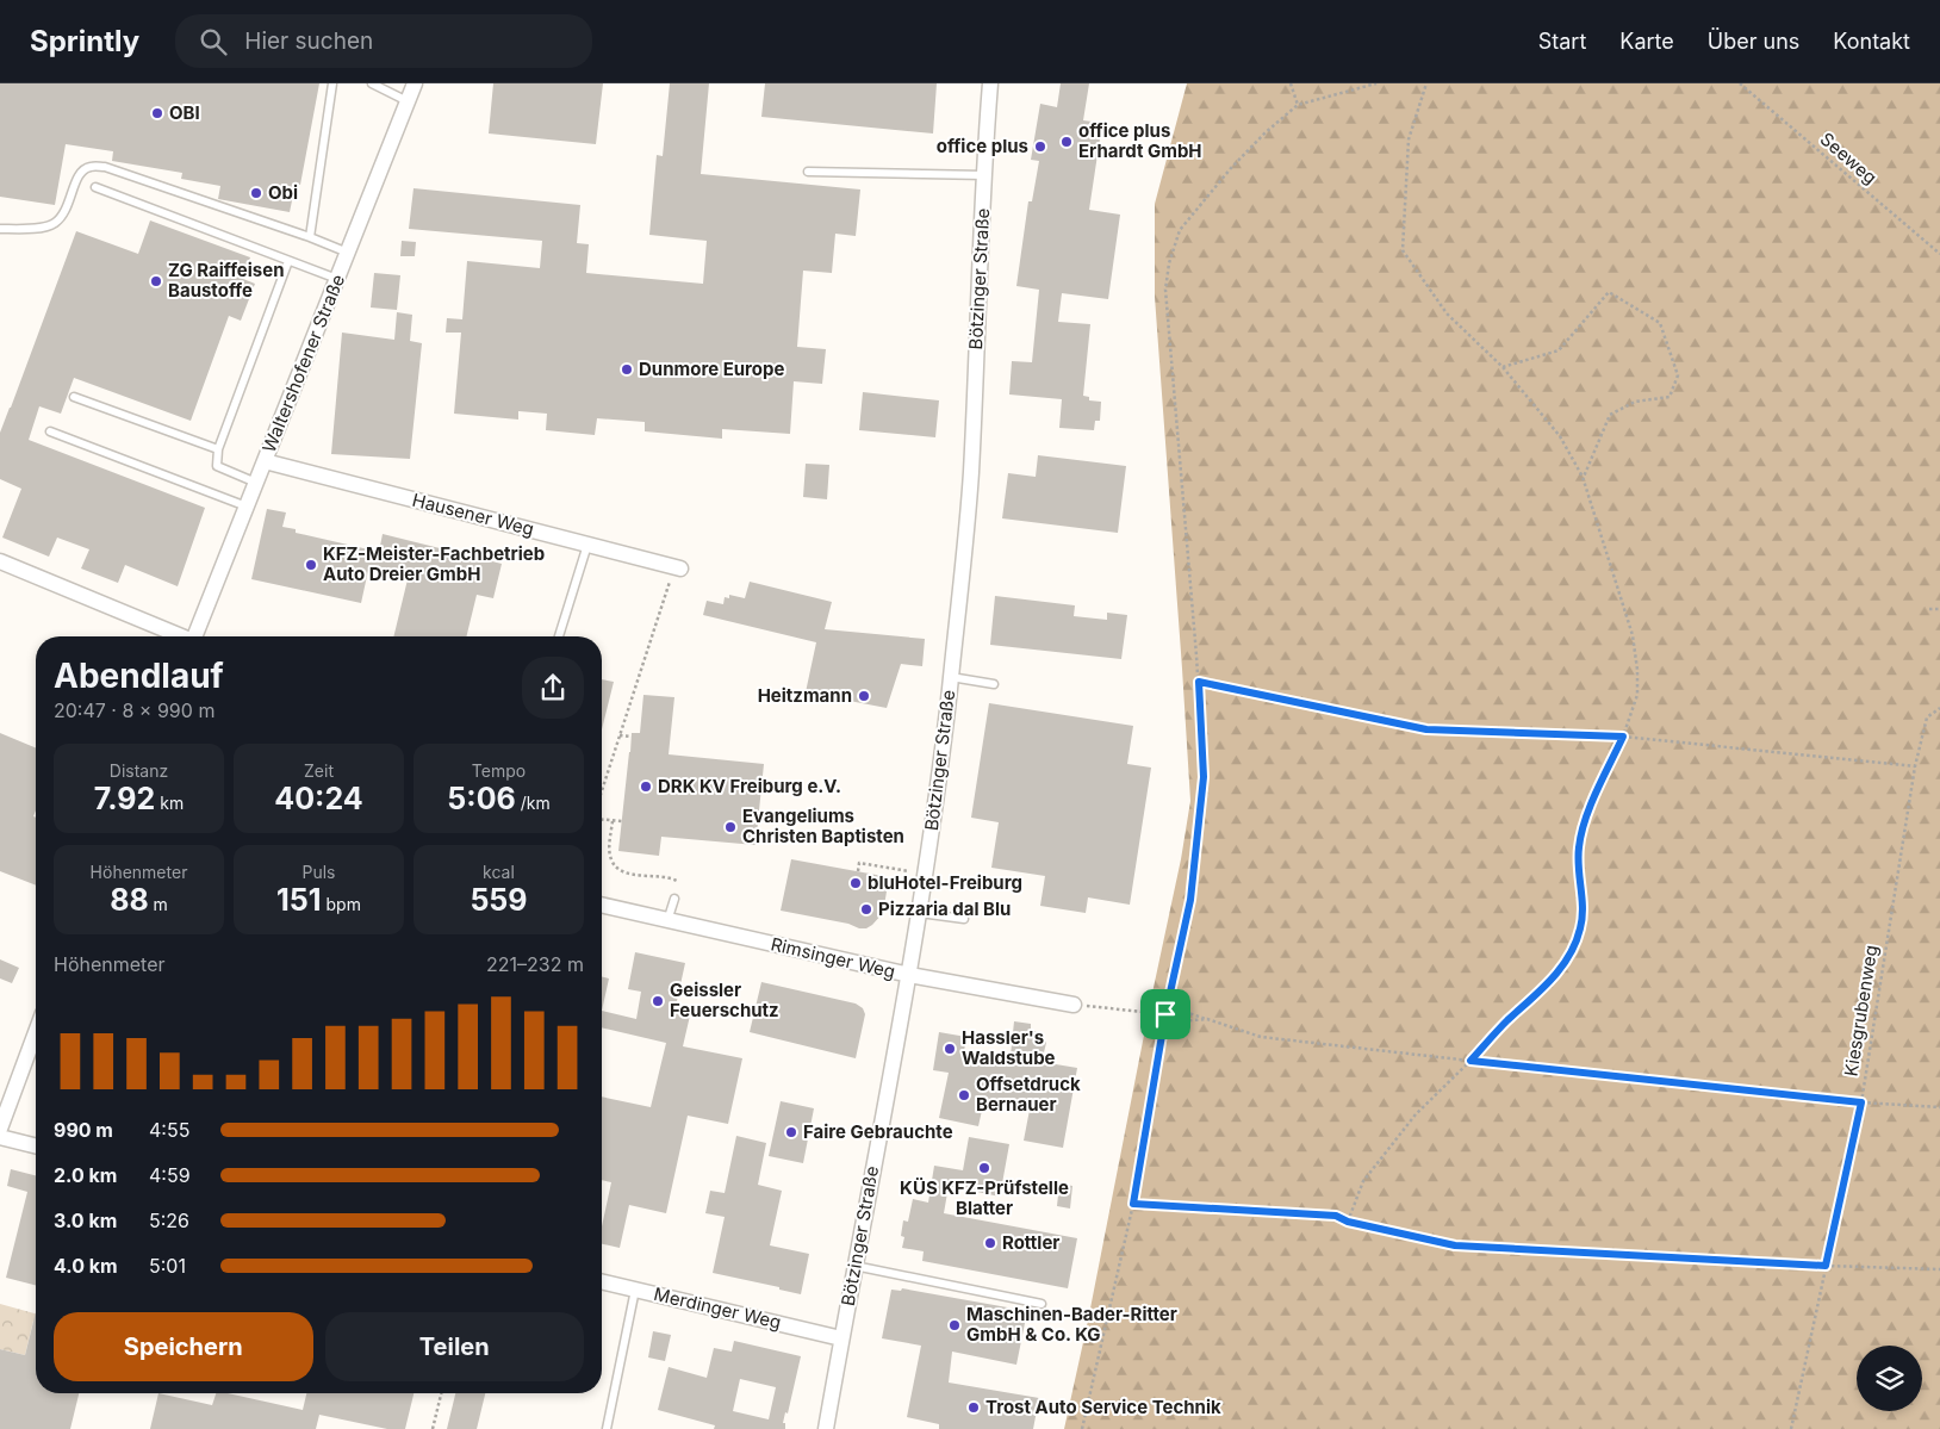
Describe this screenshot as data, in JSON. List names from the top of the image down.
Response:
{
  "streets": {
    "street": [
      "Bötzinger Straße",
      "Waltershofener Straße",
      "Hausener Weg",
      "Rimsinger Weg",
      "Merdinger Weg"
    ],
    "path": ["Seeweg", "Kiesgrubenweg"]
  },
  "crossings": [
    ["Bötzinger Straße", "Rimsinger Weg"],
    ["Bötzinger Straße", "Merdinger Weg"],
    ["Waltershofener Straße", "Hausener Weg"]
  ],
  "places": [
    "OBI",
    "office plus Erhardt GmbH",
    "office plus",
    "Obi",
    "ZG Raiffeisen Baustoffe",
    "Dunmore Europe",
    "KFZ-Meister-Fachbetrieb Auto Dreier GmbH",
    "Heitzmann",
    "DRK KV Freiburg e.V.",
    "Evangeliums Christen Baptisten",
    "bluHotel-Freiburg",
    "Pizzaria dal Blu",
    "Geissler Feuerschutz",
    "Hassler's Waldstube",
    "Offsetdruck Bernauer",
    "Faire Gebrauchte",
    "KÜS KFZ-Prüfstelle Blatter",
    "Rottler",
    "Maschinen-Bader-Ritter GmbH & Co. KG",
    "Trost Auto Service Technik"
  ],
  "page": {
    "header": "Sprintly",
    "search": "Hier suchen",
    "nav": [
      "Start",
      "Karte",
      "Über uns",
      "Kontakt"
    ],
    "heading": ["Abendlauf", "20:47 · 8 × 990 m"],
    "stats": [
      ["Distanz", "7.92 km"],
      ["Zeit", "40:24"],
      ["Tempo", "5:06 /km"],
      ["Höhenmeter", "88 m"],
      ["Puls", "151 bpm"],
      ["kcal", "559"]
    ],
    "chart": ["Höhenmeter", "221–232 m"],
    "list": [
      {
        "name": "990 m",
        "note": "4:55"
      },
      {
        "name": "2.0 km",
        "note": "4:59"
      },
      {
        "name": "3.0 km",
        "note": "5:26"
      },
      {
        "name": "4.0 km",
        "note": "5:01"
      }
    ],
    "buttons": ["Speichern", "Teilen"]
  }
}
